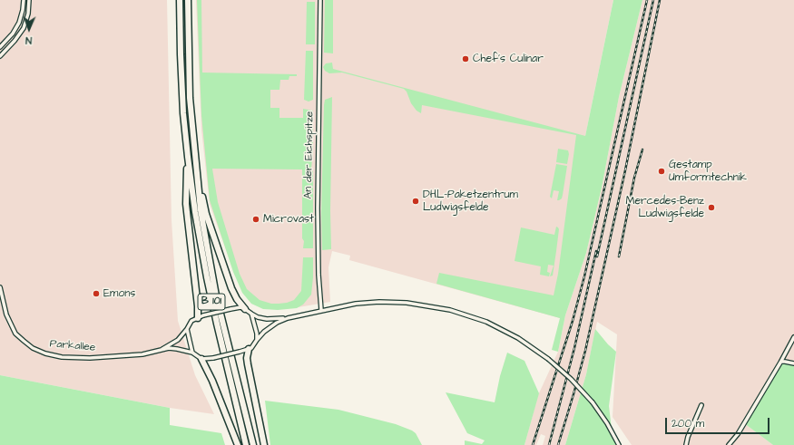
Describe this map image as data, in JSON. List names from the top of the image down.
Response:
{
  "streets": {
    "highway": ["B 101"],
    "street": ["An der Eichspitze", "Parkallee"]
  },
  "places": [
    "Chef's Culinar",
    "Gestamp Umformtechnik",
    "DHL-Paketzentrum Ludwigsfelde",
    "Mercedes-Benz Ludwigsfelde",
    "Microvast",
    "Emons"
  ],
  "scale_bar": "200 m",
  "north": "bottom"
}
